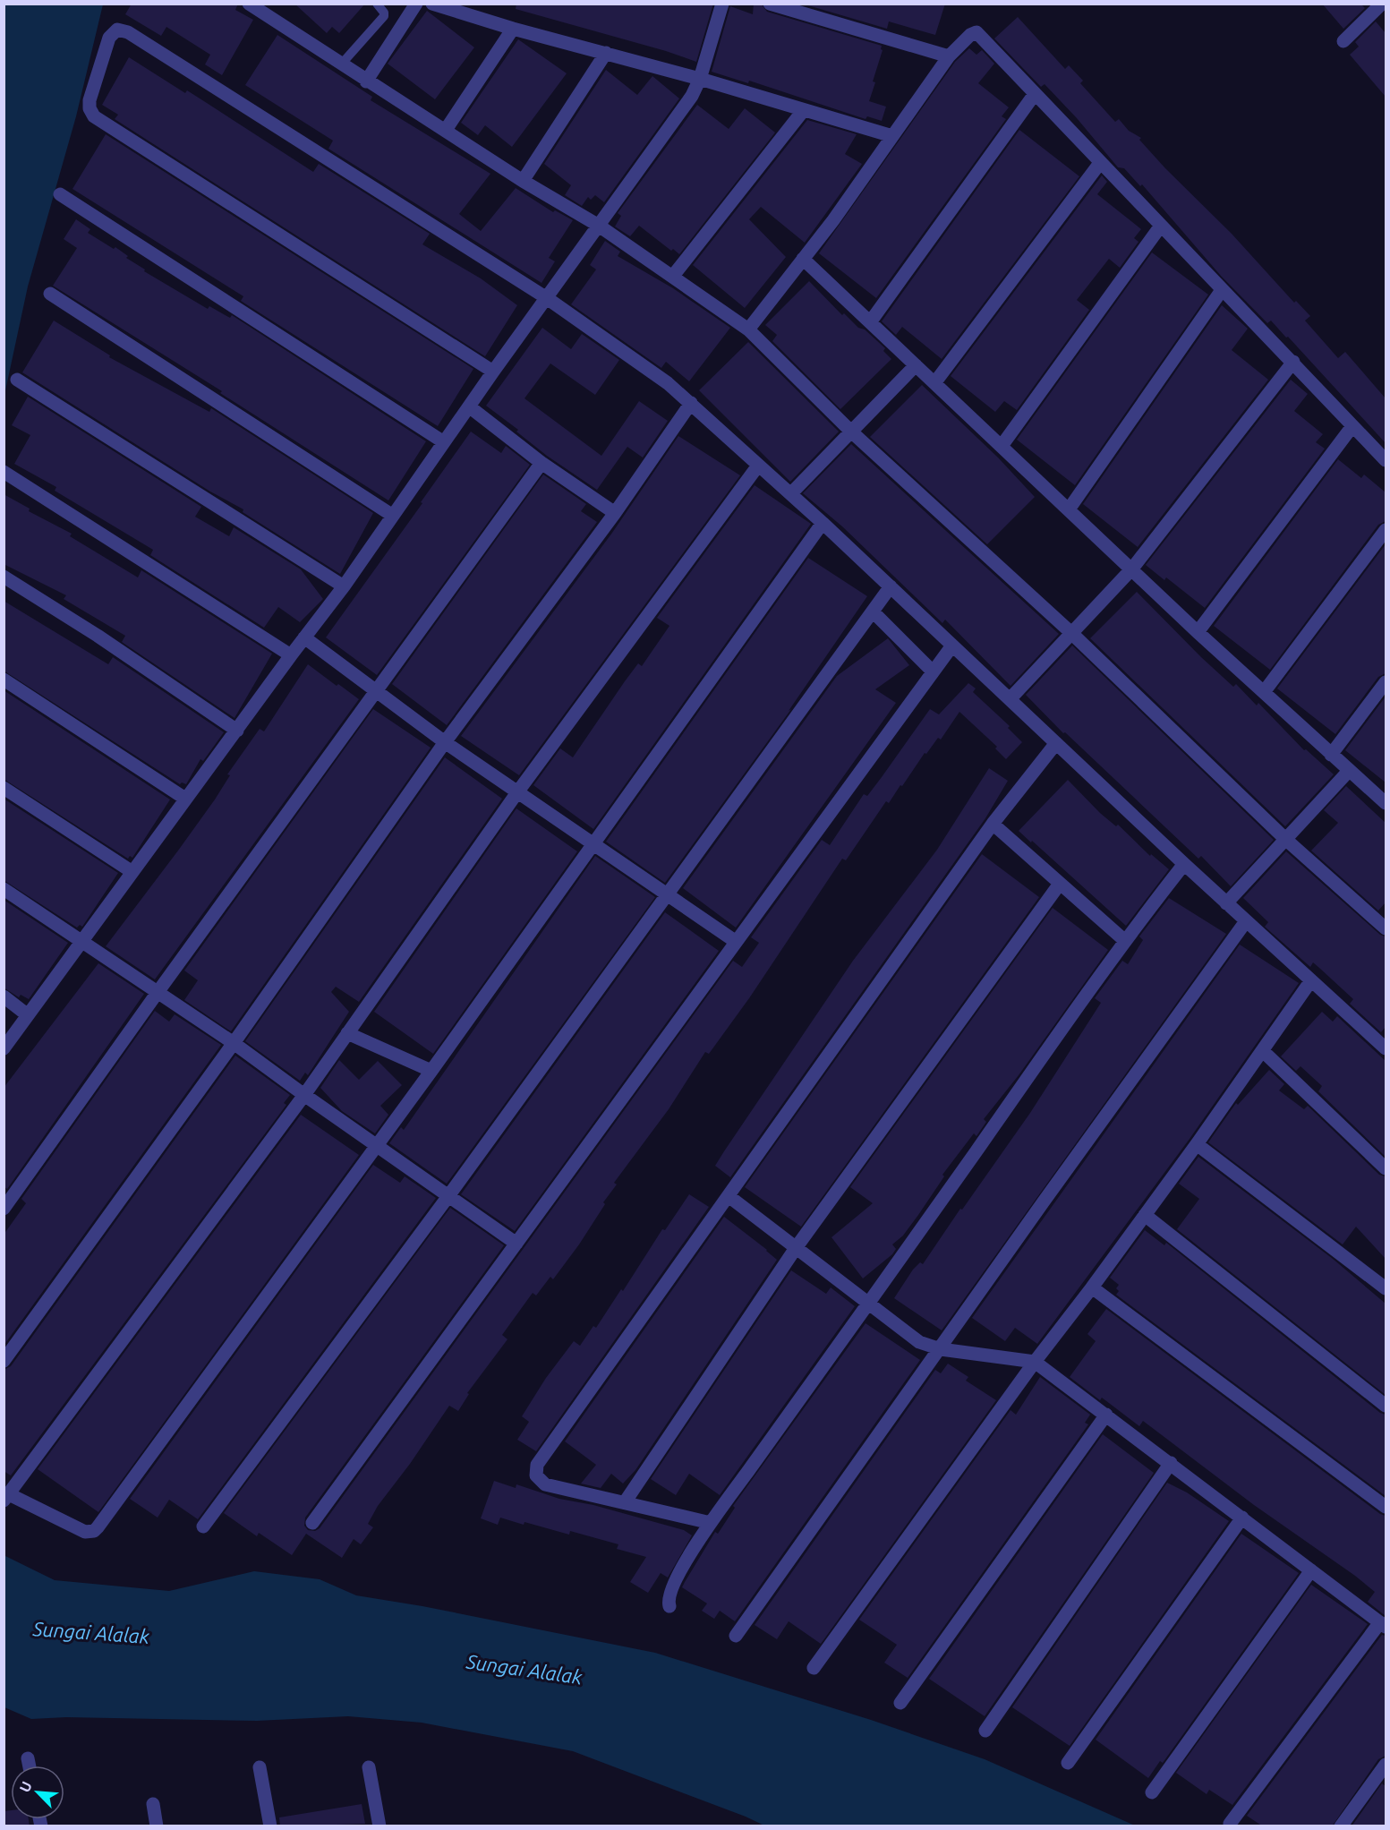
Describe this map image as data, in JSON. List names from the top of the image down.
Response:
{
  "water": ["Sungai Alalak"],
  "north": "top left"
}
